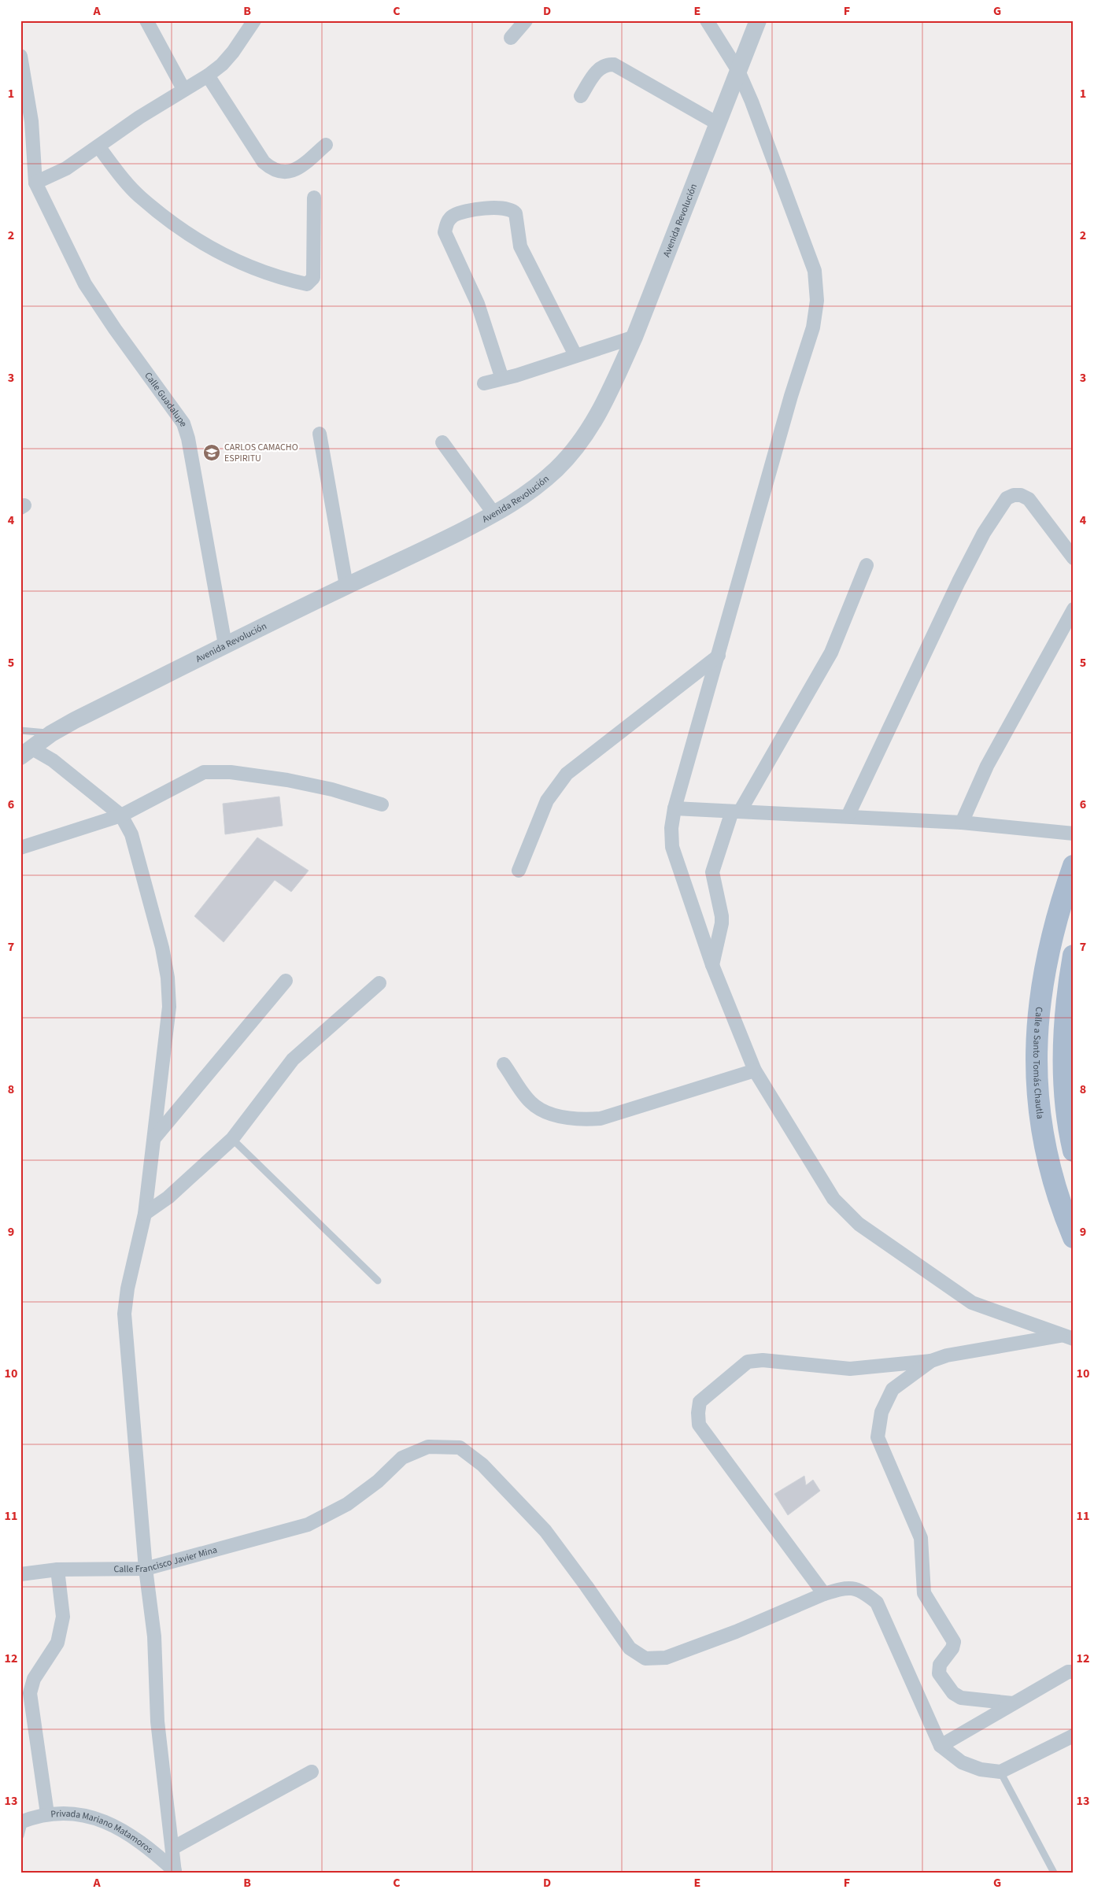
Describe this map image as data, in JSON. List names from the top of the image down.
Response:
{
  "streets": {
    "main road": ["Calle a Santo Tomás Chautla"],
    "street": [
      "Avenida Revolución",
      "Calle Guadalupe",
      "Calle Francisco Javier Mina",
      "Privada Mariano Matamoros"
    ]
  },
  "crossings": [
    ["Avenida Revolución", "Calle Guadalupe"]
  ],
  "places": {
    "school or university": ["CARLOS CAMACHO ESPIRITU"]
  },
  "grid": {
    "columns": [
      "A",
      "B",
      "C",
      "D",
      "E",
      "F",
      "G"
    ],
    "rows": [
      "1",
      "2",
      "3",
      "4",
      "5",
      "6",
      "7",
      "8",
      "9",
      "10",
      "11",
      "12",
      "13"
    ]
  }
}
